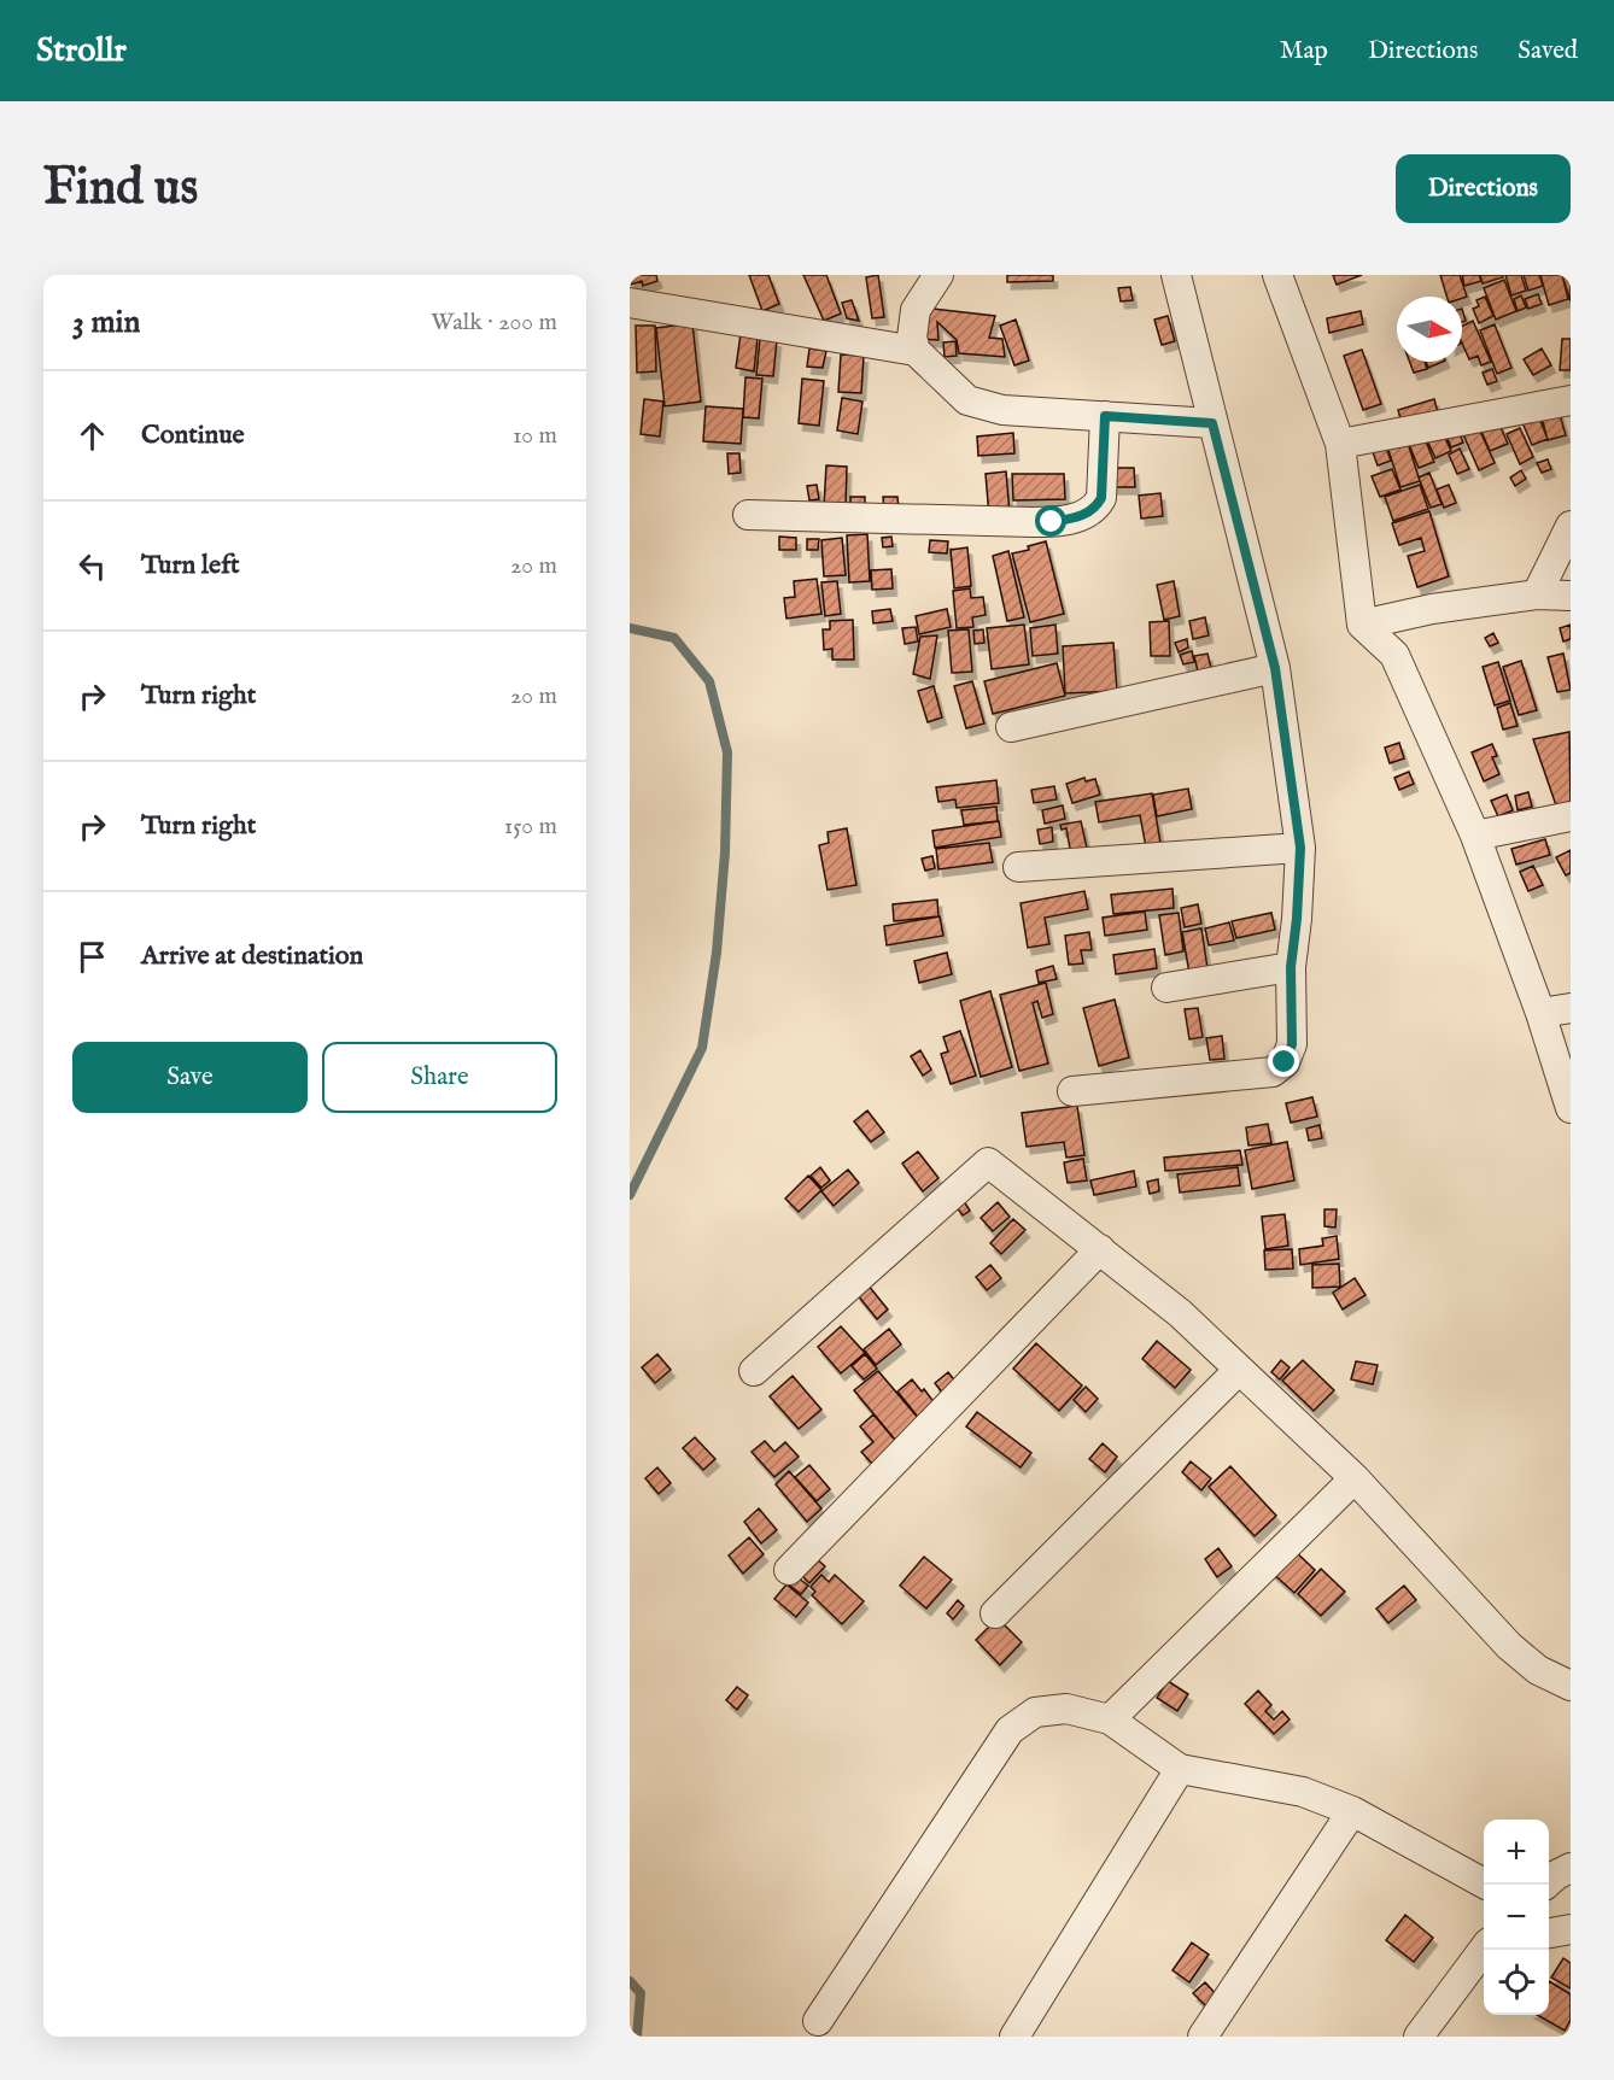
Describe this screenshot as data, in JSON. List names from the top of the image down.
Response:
{
  "north": "right",
  "page": {
    "header": "Strollr",
    "nav": ["Map", "Directions", "Saved"],
    "buttons": [
      "Directions",
      ["Save", "Share"]
    ],
    "title": "Find us",
    "heading": ["3 min", "Walk · 200 m"],
    "list": [
      ["Continue", "10 m"],
      ["Turn left", "20 m"],
      ["Turn right", "20 m"],
      ["Turn right", "150 m"],
      "Arrive at destination"
    ],
    "map_buttons": ["+", "−"]
  }
}
